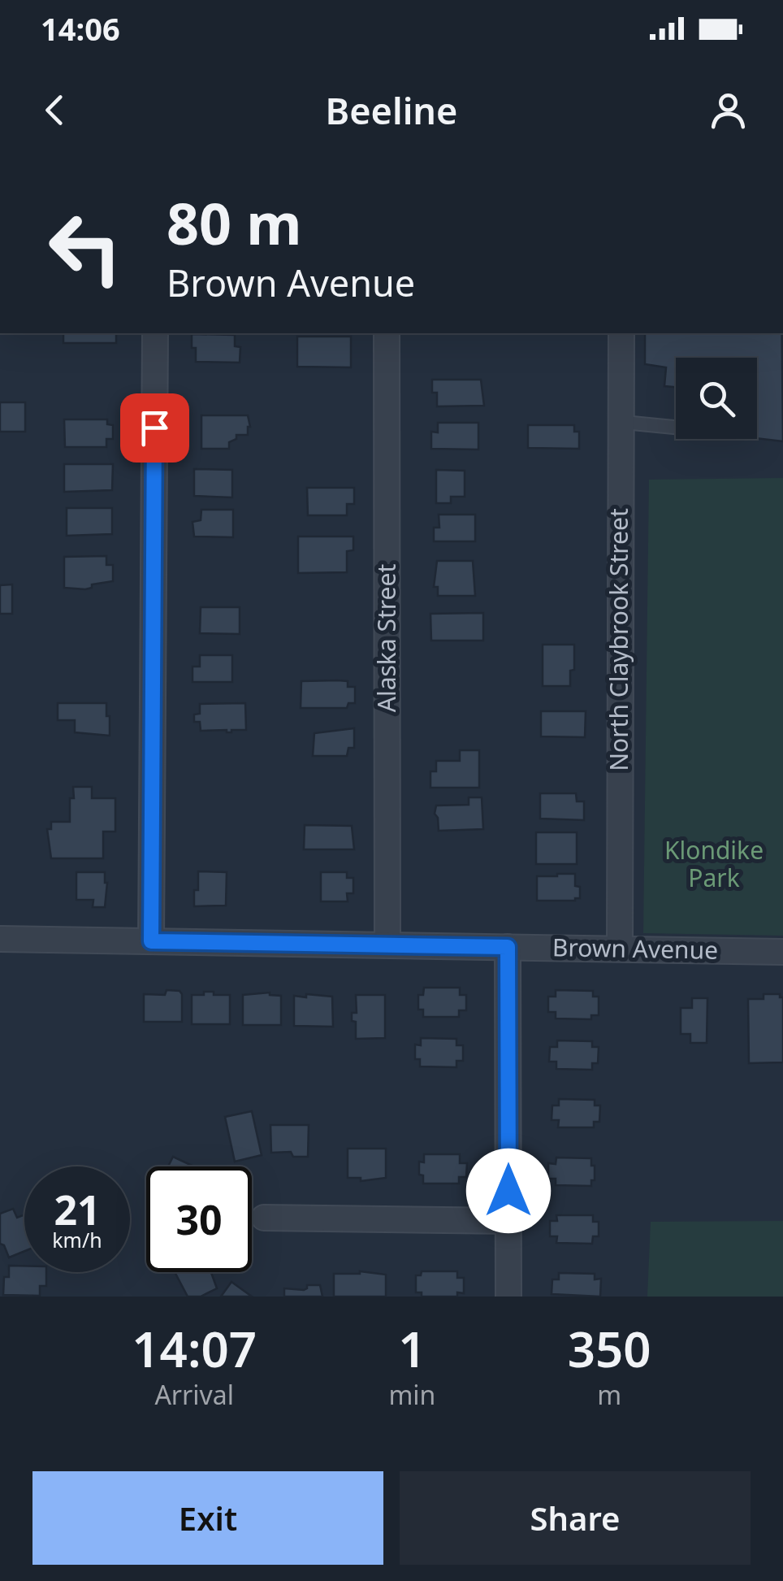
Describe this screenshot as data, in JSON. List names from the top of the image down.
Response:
{
  "streets": {
    "street": ["Alaska Street", "North Claybrook Street", "Brown Avenue"]
  },
  "crossings": [
    ["Alaska Street", "Brown Avenue"],
    ["North Claybrook Street", "Brown Avenue"]
  ],
  "parks": ["Klondike Park"],
  "page": {
    "status": "14:06",
    "header": "Beeline",
    "turn": ["80 m", "Brown Avenue"],
    "speed": "21 km/h",
    "limit": "30",
    "eta": [
      "14:07",
      "Arrival",
      "1",
      "min",
      "350",
      "m"
    ],
    "buttons": ["Exit", "Share"]
  }
}
